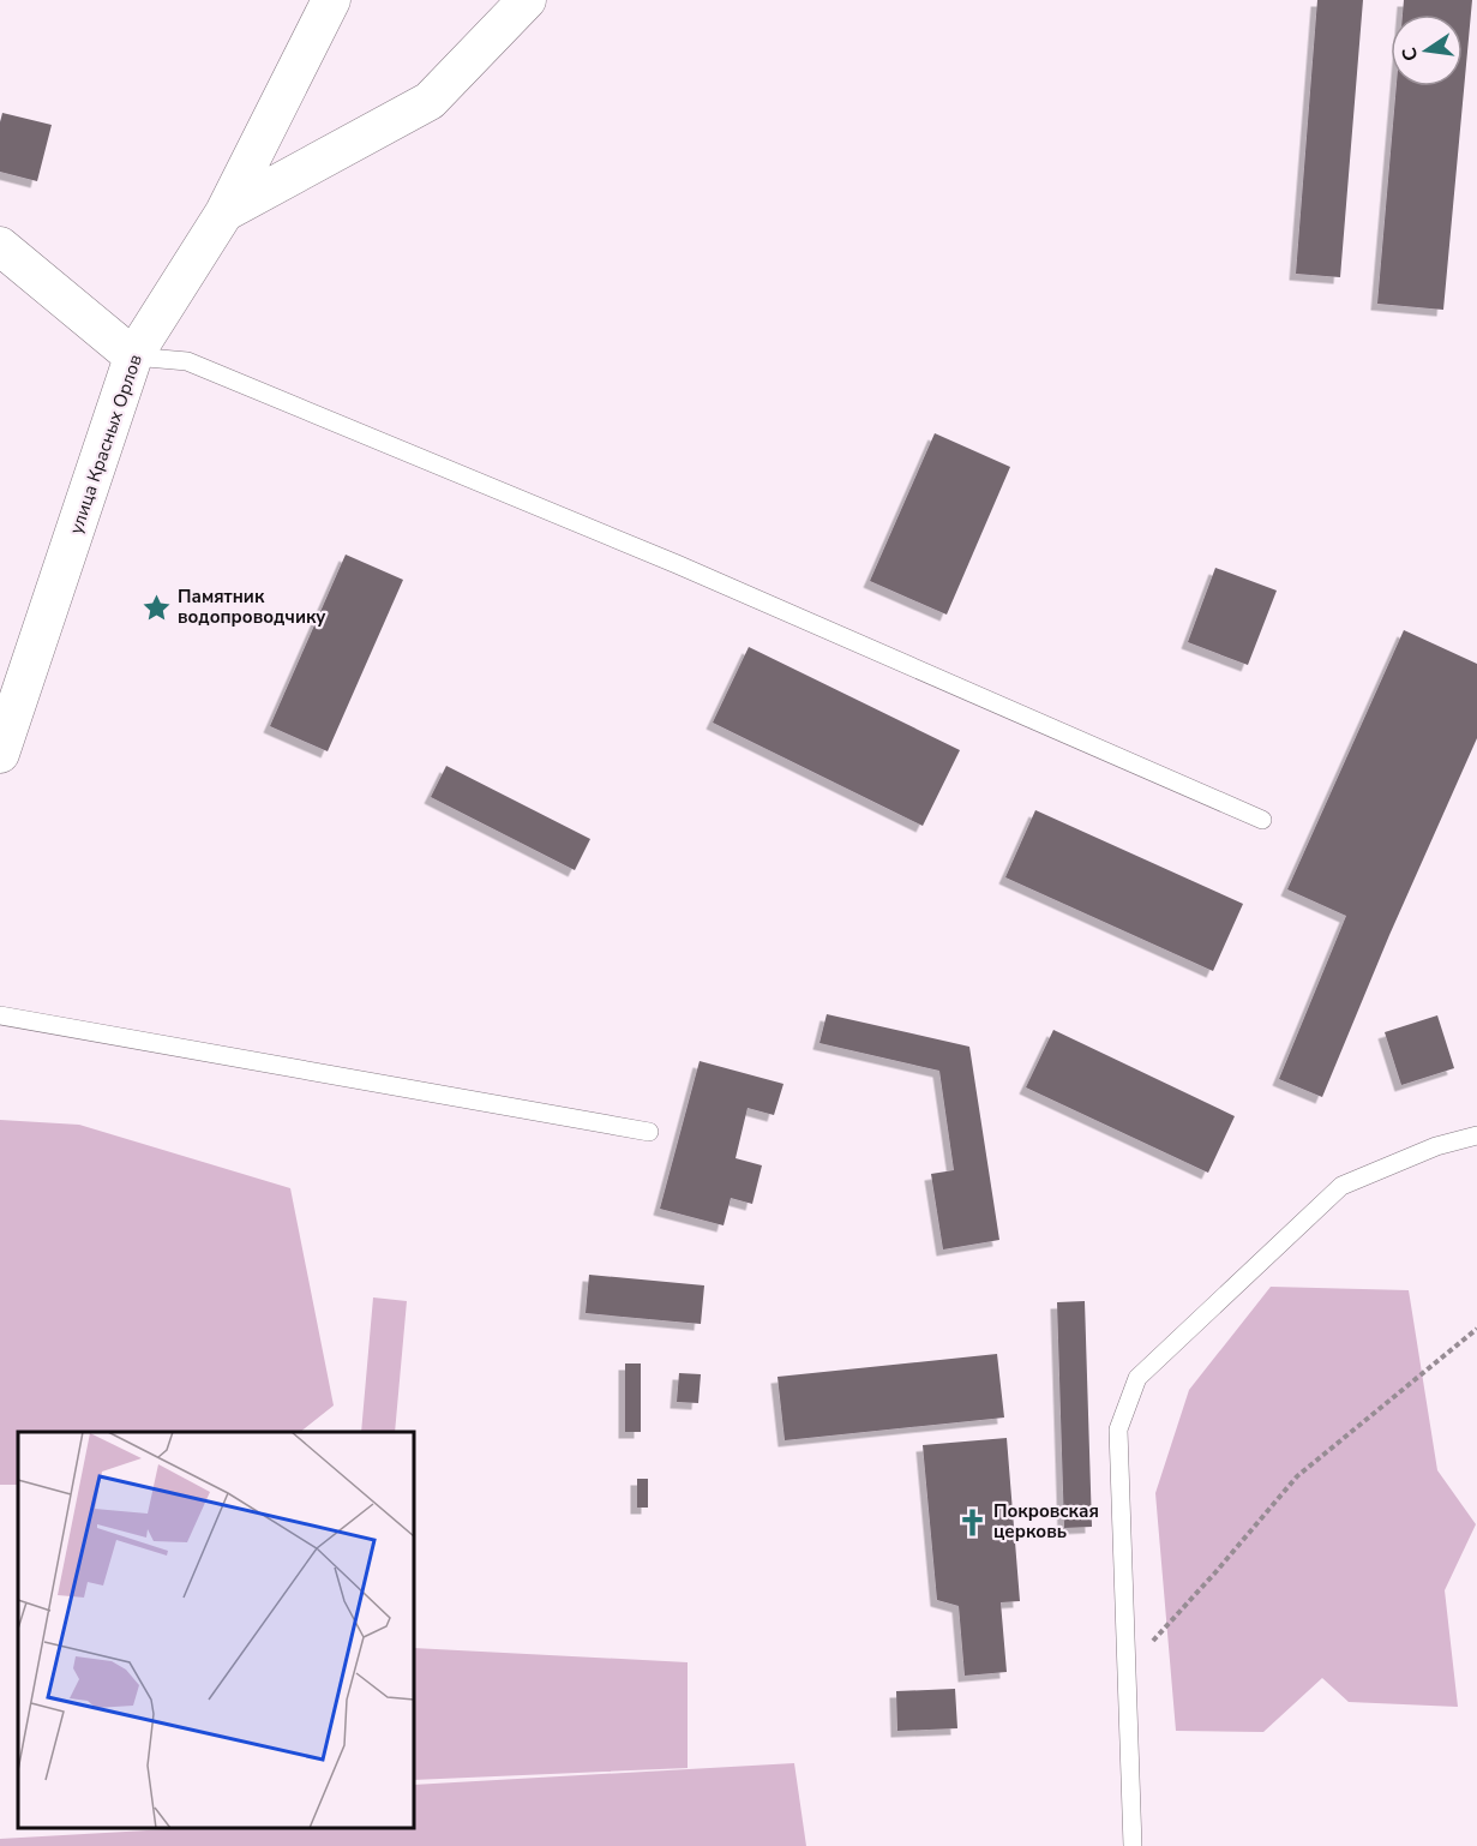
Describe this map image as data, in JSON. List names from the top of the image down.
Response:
{
  "streets": {
    "street": ["улица Красных Орлов"]
  },
  "places": {
    "place": ["Памятник водопроводчику"],
    "church": ["Покровская церковь"]
  },
  "north": "left"
}
